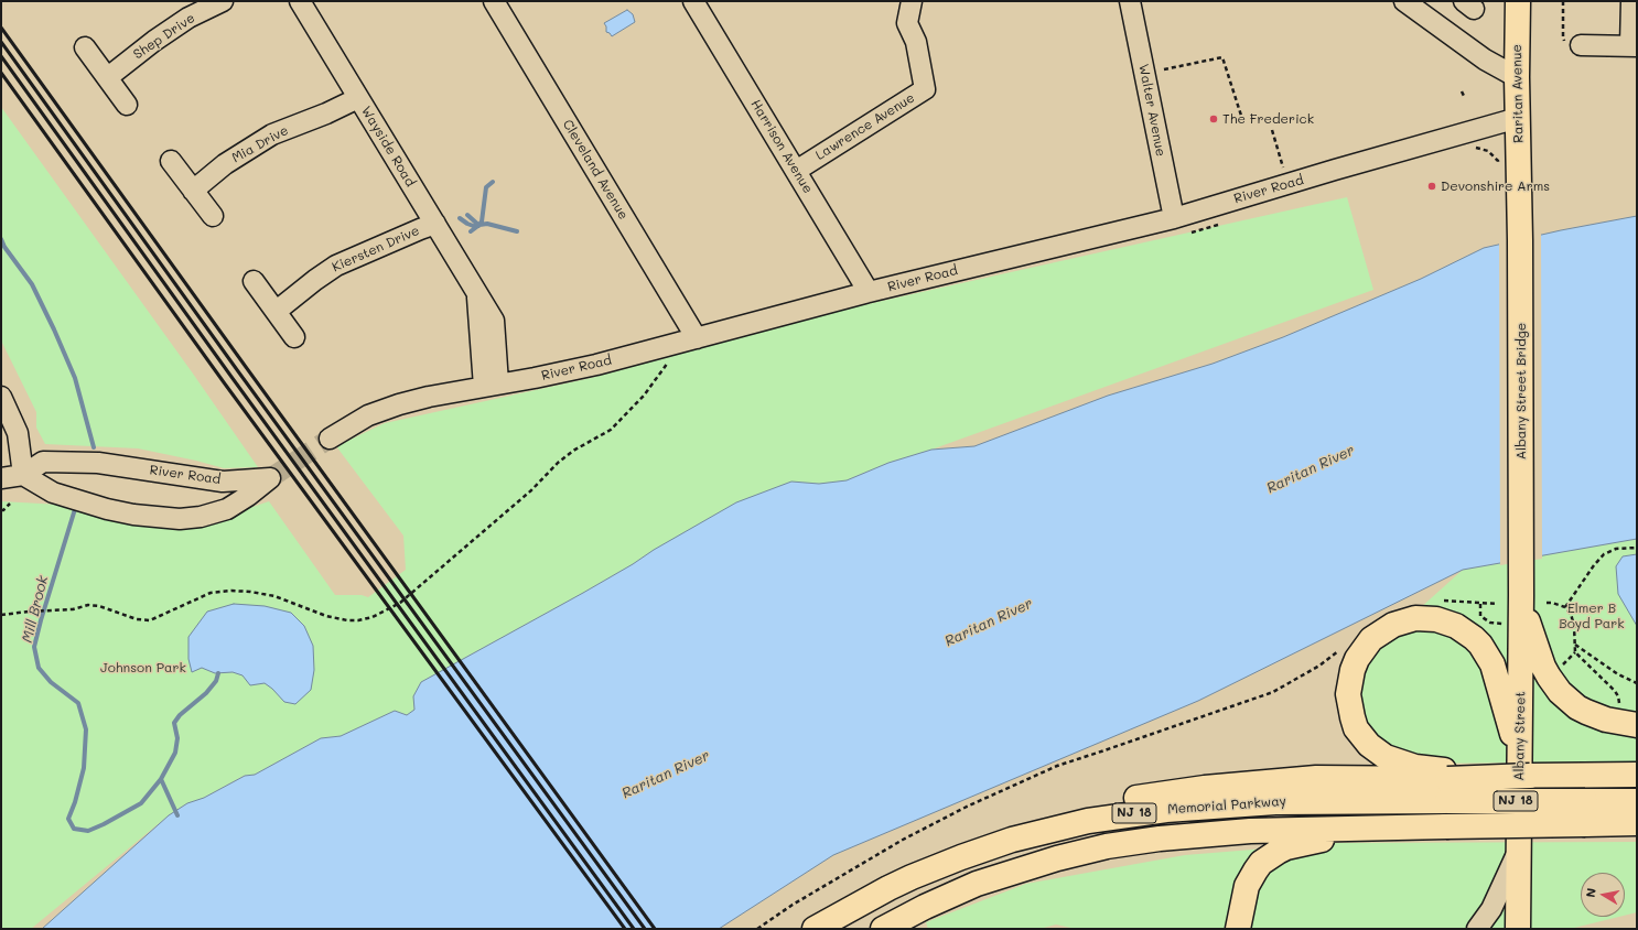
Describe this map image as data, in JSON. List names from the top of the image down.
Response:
{
  "streets": {
    "main road": [
      "Raritan Avenue",
      "Albany Street Bridge",
      "Albany Street",
      "NJ 18",
      "Memorial Parkway"
    ],
    "street": [
      "Shep Drive",
      "Walter Avenue",
      "Lawrence Avenue",
      "Mia Drive",
      "Wayside Road",
      "Harrison Avenue",
      "Cleveland Avenue",
      "River Road",
      "Kiersten Drive"
    ]
  },
  "crossings": [
    ["Raritan Avenue", "River Road"],
    ["Raritan Avenue", "Albany Street Bridge"],
    ["Walter Avenue", "River Road"],
    ["Lawrence Avenue", "Harrison Avenue"],
    ["Mia Drive", "Wayside Road"],
    ["Wayside Road", "River Road"],
    ["Wayside Road", "Kiersten Drive"],
    ["Harrison Avenue", "River Road"],
    ["Cleveland Avenue", "River Road"],
    ["Albany Street Bridge", "Albany Street"]
  ],
  "water": ["Raritan River", "Mill Brook"],
  "parks": ["Elmer B Boyd Park", "Johnson Park"],
  "places": ["The Frederick", "Devonshire Arms"],
  "north": "left"
}
